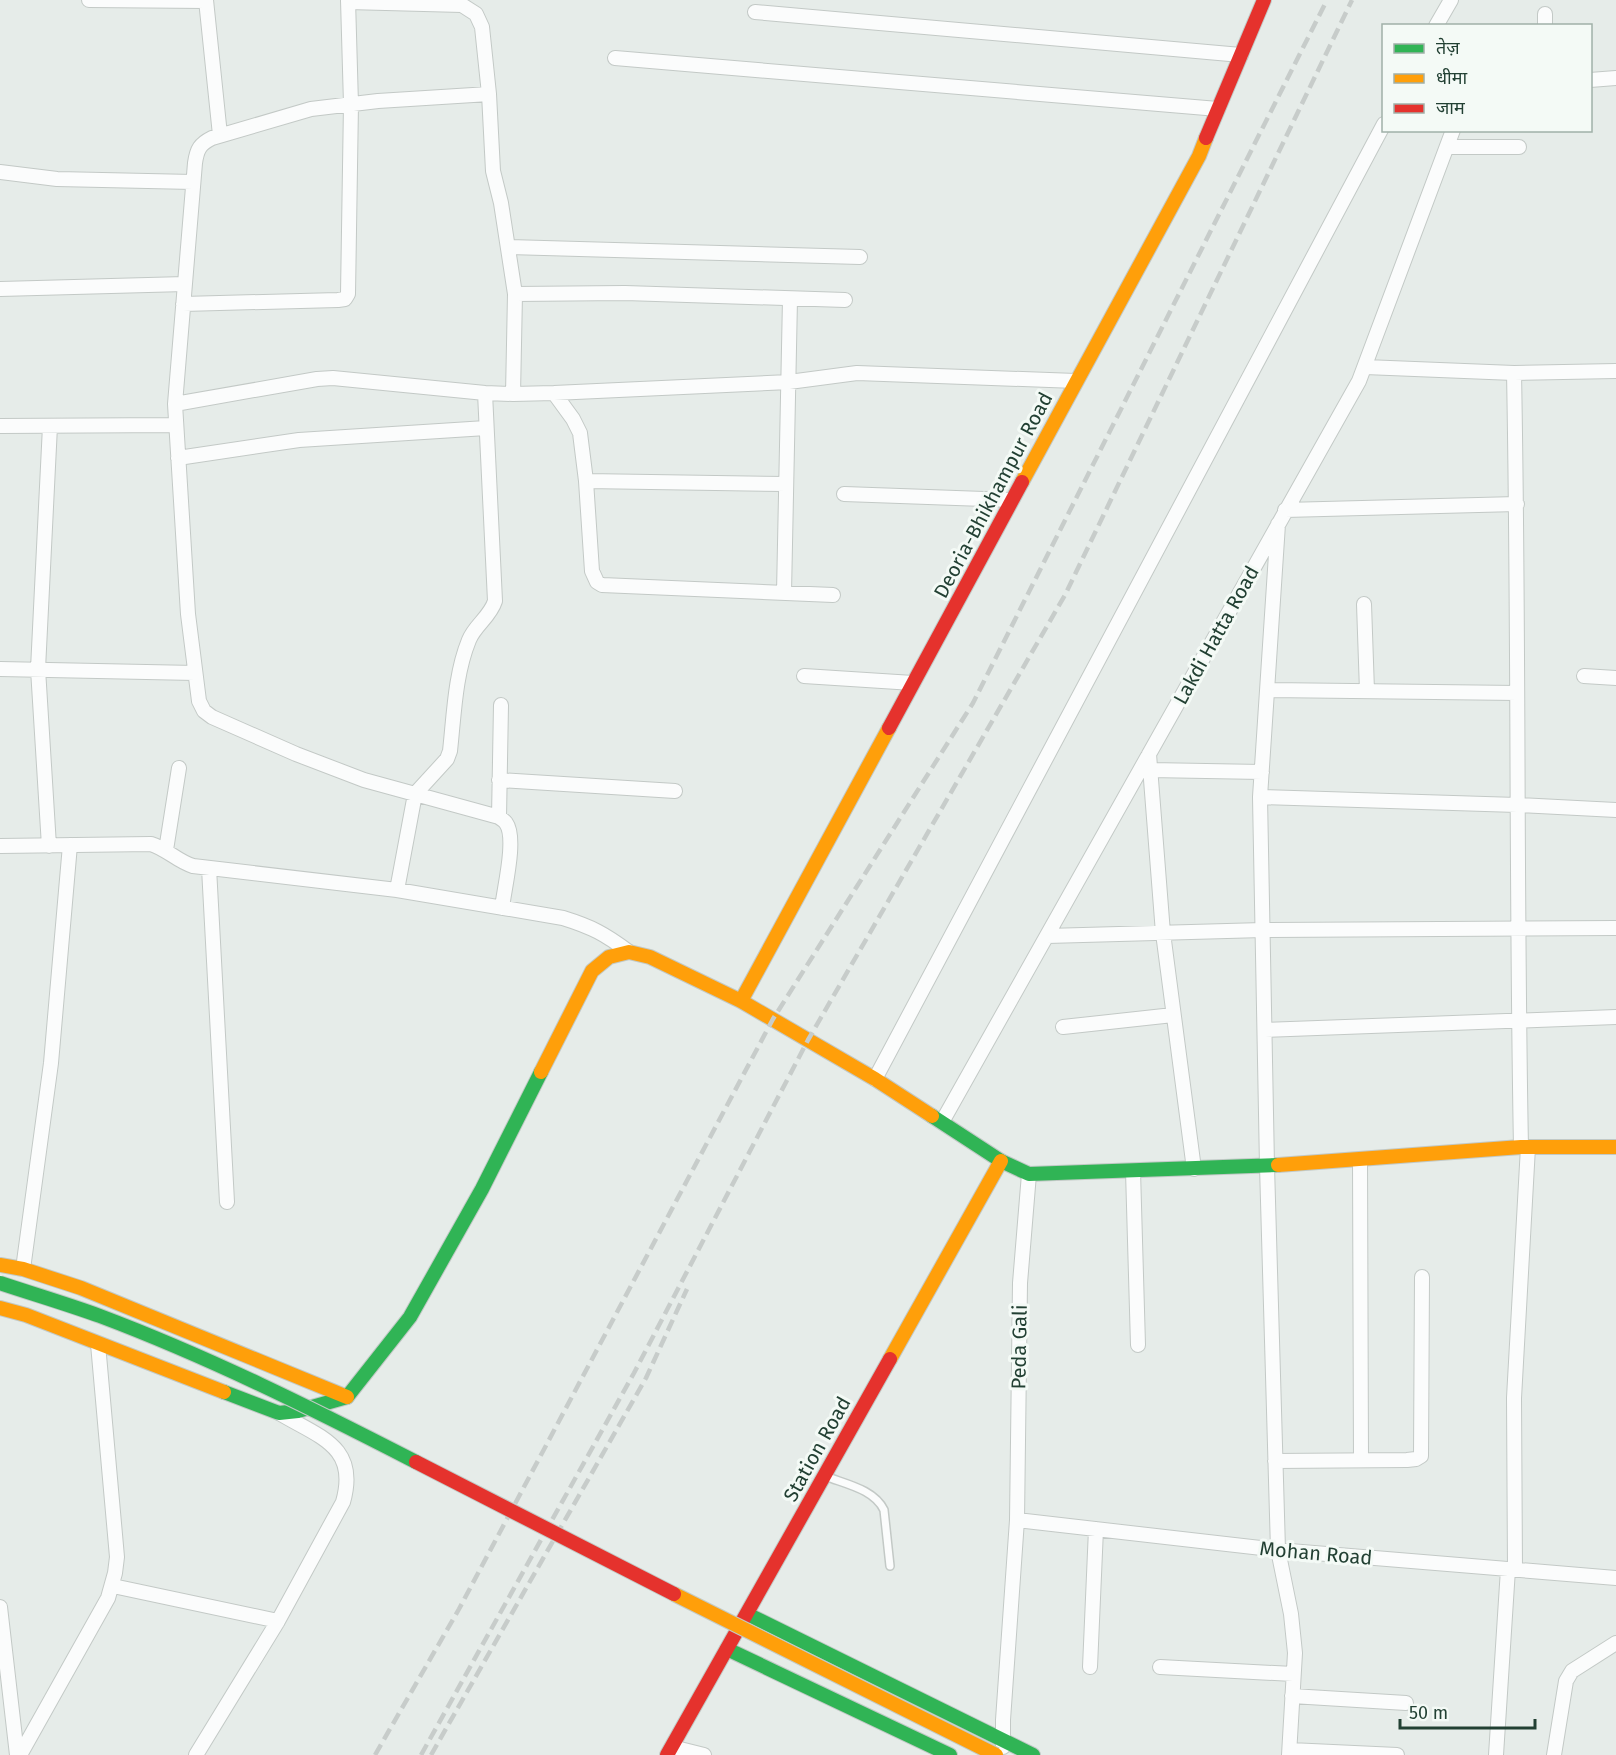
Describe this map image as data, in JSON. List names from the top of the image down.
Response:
{
  "streets": {
    "main road": ["Deoria-Bhikhampur Road", "Station Road"],
    "street": ["Lakdi Hatta Road", "Peda Gali", "Mohan Road"]
  },
  "crossings": [
    ["Peda Gali", "Mohan Road"]
  ],
  "legend": ["तेज़", "धीमा", "जाम"],
  "scale_bar": "50 m"
}
